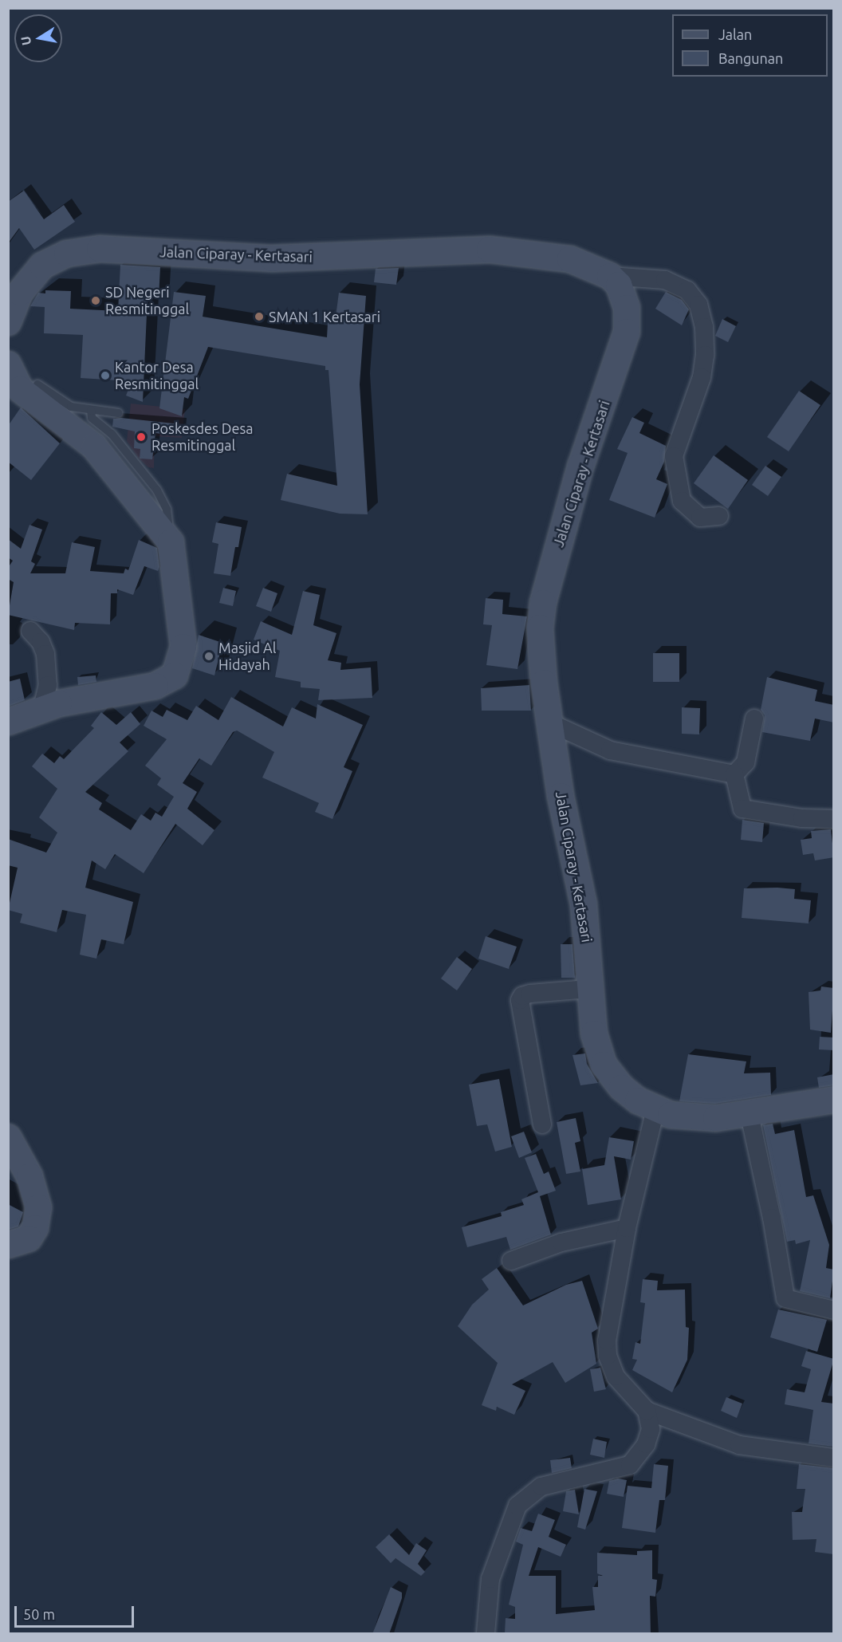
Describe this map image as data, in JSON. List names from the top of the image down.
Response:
{
  "streets": {
    "main road": ["Jalan Ciparay - Kertasari"]
  },
  "places": [
    "SD Negeri Resmitinggal",
    "SMAN 1 Kertasari",
    "Kantor Desa Resmitinggal",
    "Poskesdes Desa Resmitinggal",
    "Masjid Al Hidayah"
  ],
  "legend": ["Jalan", "Bangunan"],
  "scale_bar": "50 m",
  "north": "left"
}
